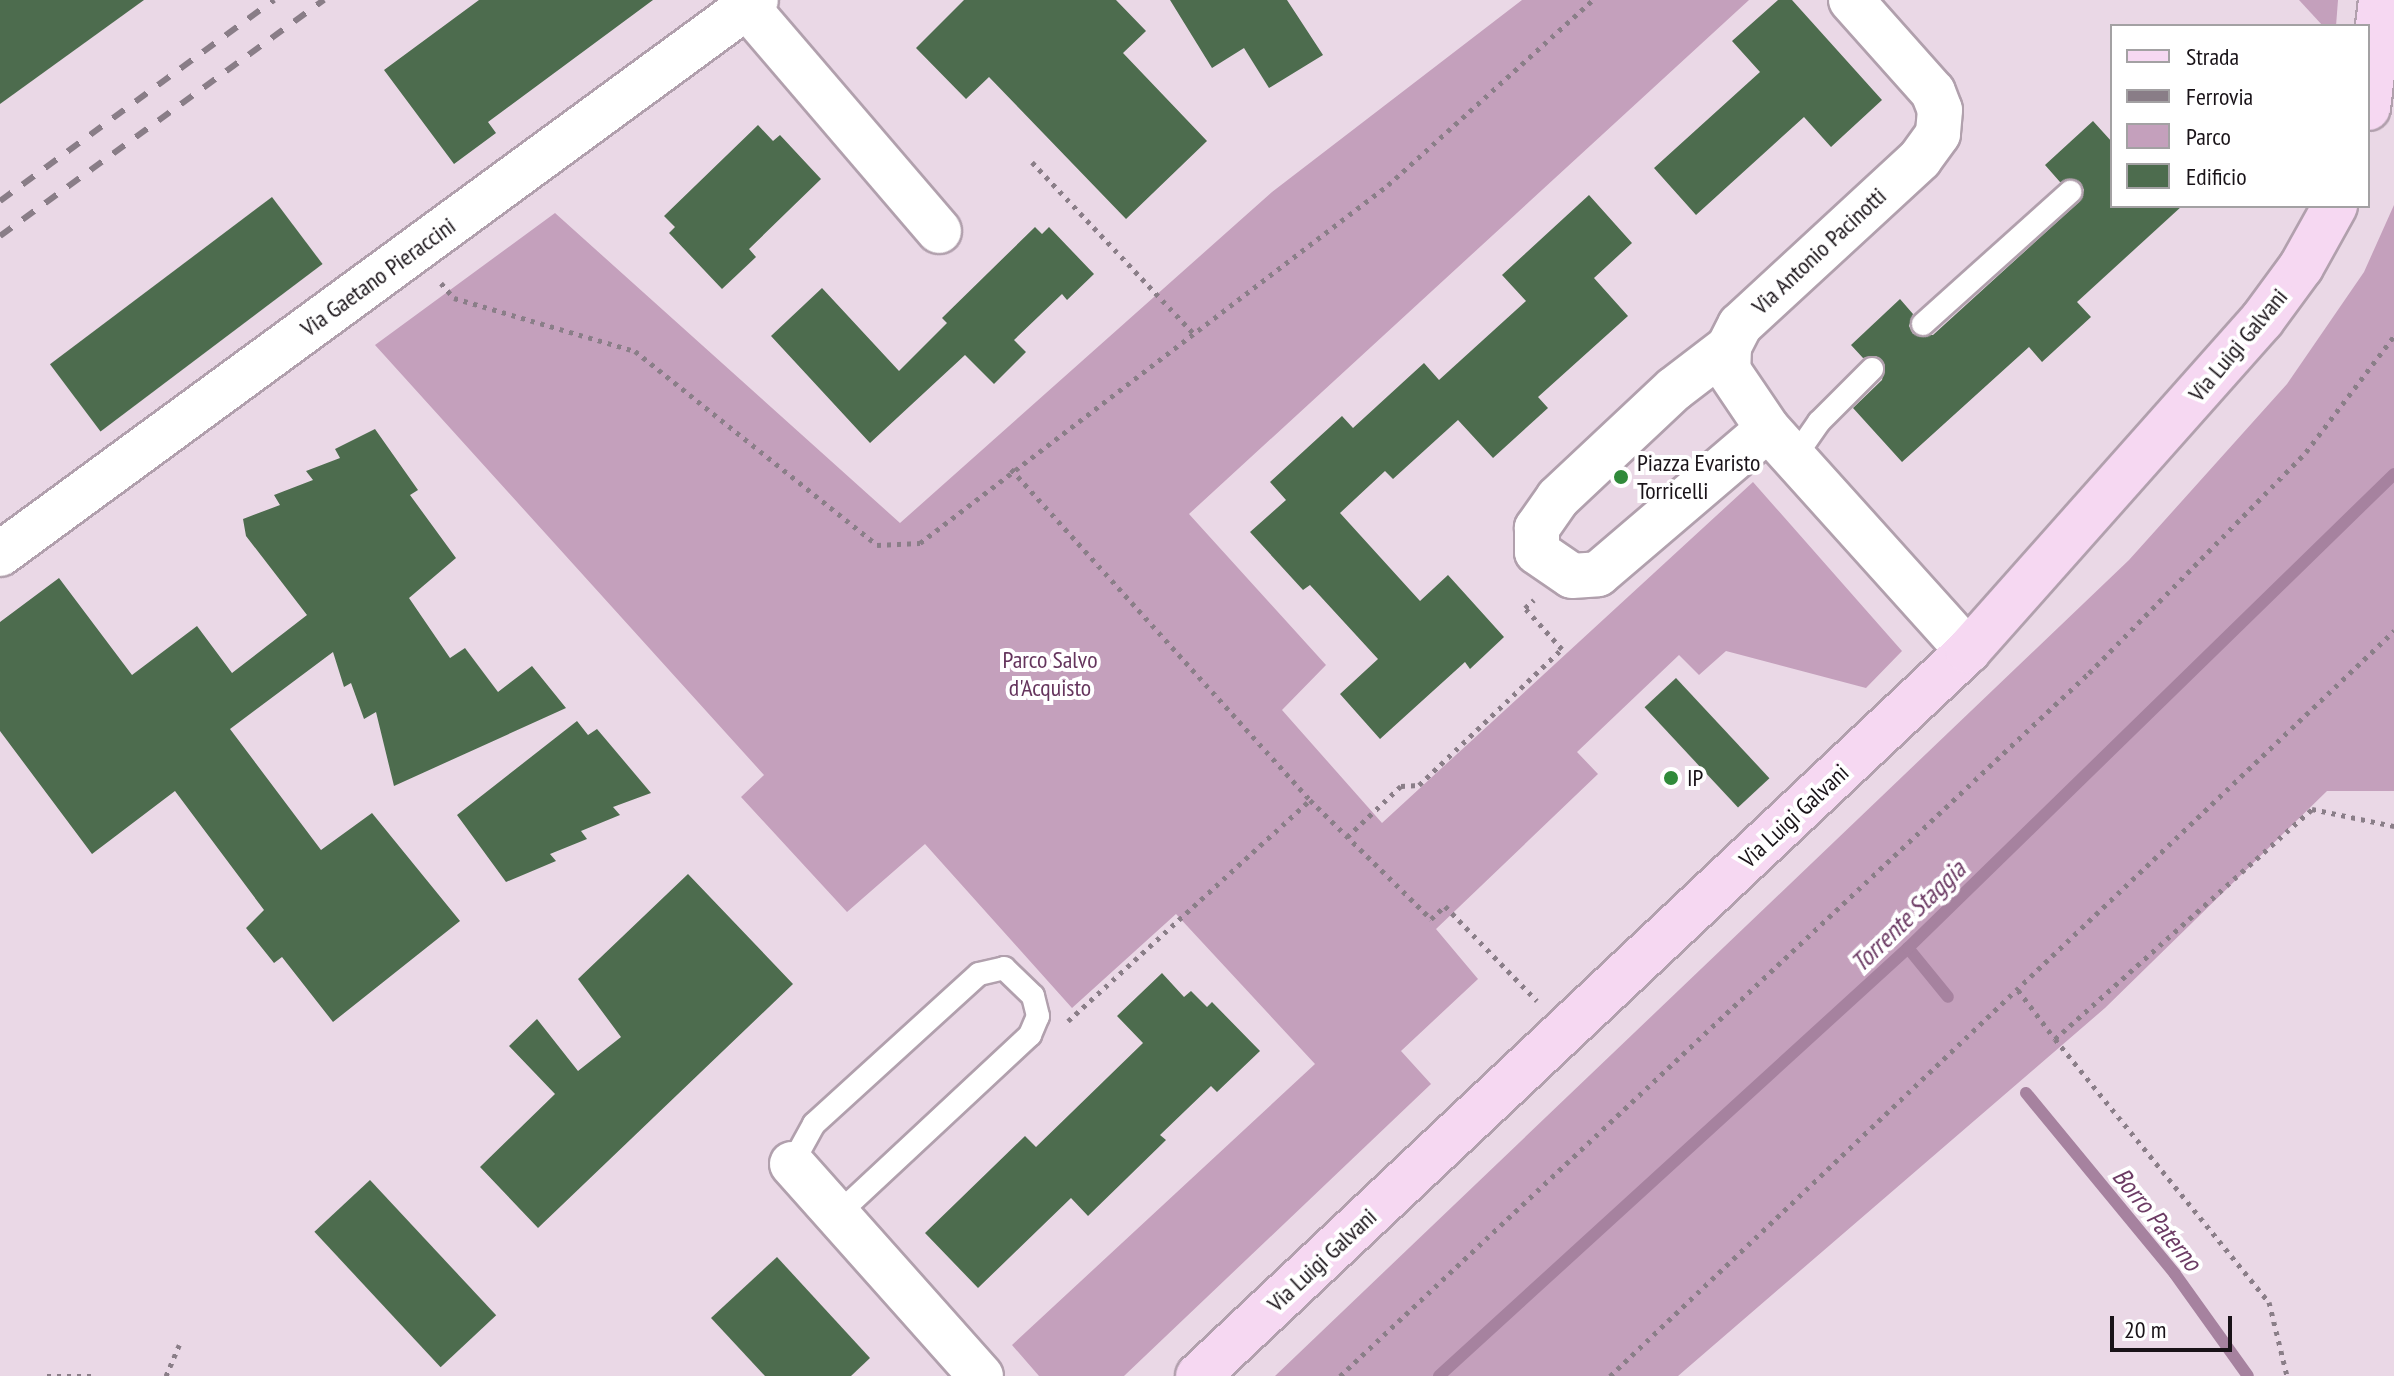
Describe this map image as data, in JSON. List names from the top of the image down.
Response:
{
  "streets": {
    "main road": ["Via Luigi Galvani"],
    "street": ["Via Antonio Pacinotti", "Via Gaetano Pieraccini"]
  },
  "water": ["Torrente Staggia", "Borro Paterno"],
  "parks": ["Parco Salvo d'Acquisto"],
  "places": ["Piazza Evaristo Torricelli", "IP"],
  "legend": [
    "Strada",
    "Ferrovia",
    "Parco",
    "Edificio"
  ],
  "scale_bar": "20 m"
}
